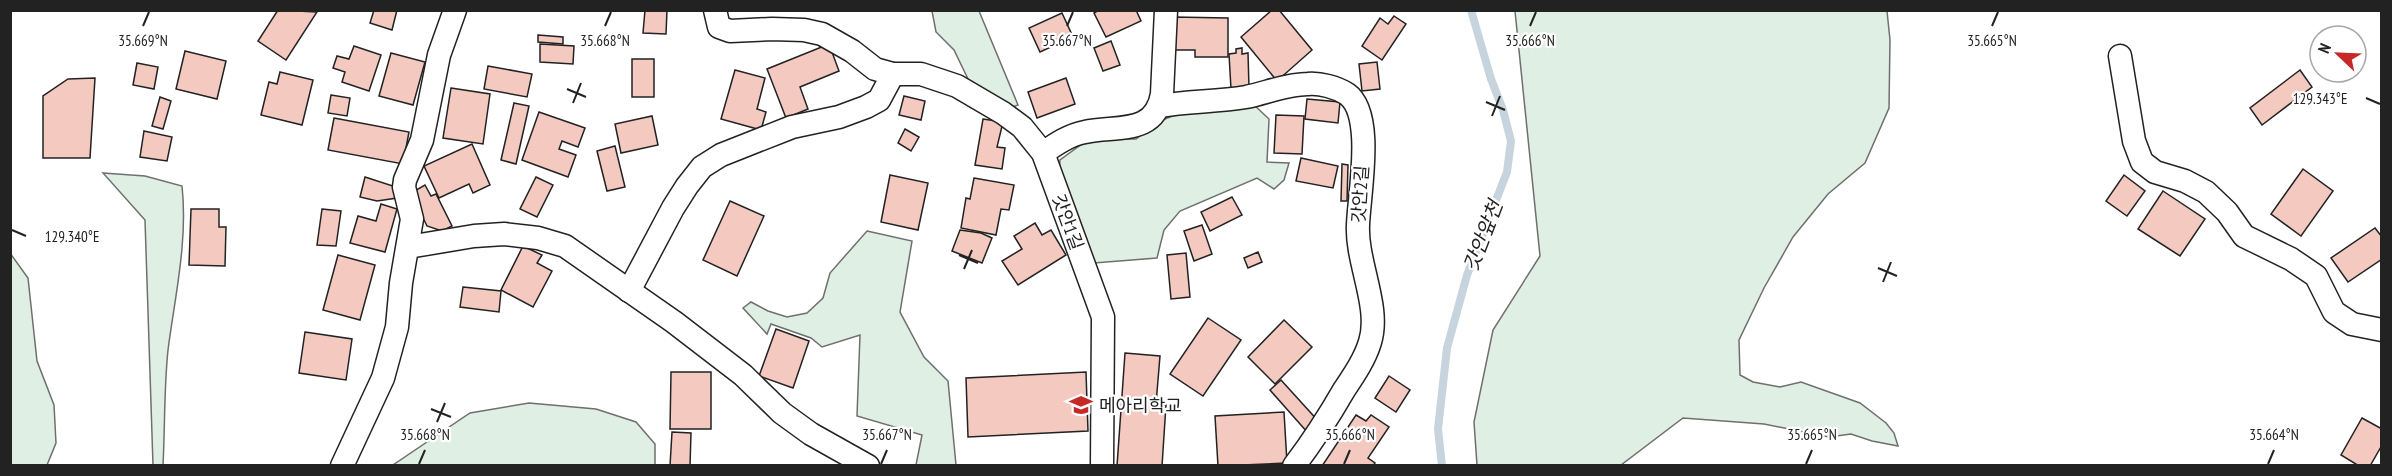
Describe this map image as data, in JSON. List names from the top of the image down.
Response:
{
  "streets": {
    "street": ["갓안2길", "갓안1길"]
  },
  "water": ["갓안앞천"],
  "places": {
    "school or university": ["메아리학교"]
  },
  "north": "top left",
  "coordinates": [
    "35.669°N",
    "35.668°N",
    "35.667°N",
    "35.666°N",
    "35.665°N",
    "129.343°E",
    "129.340°E",
    "35.664°N"
  ]
}
